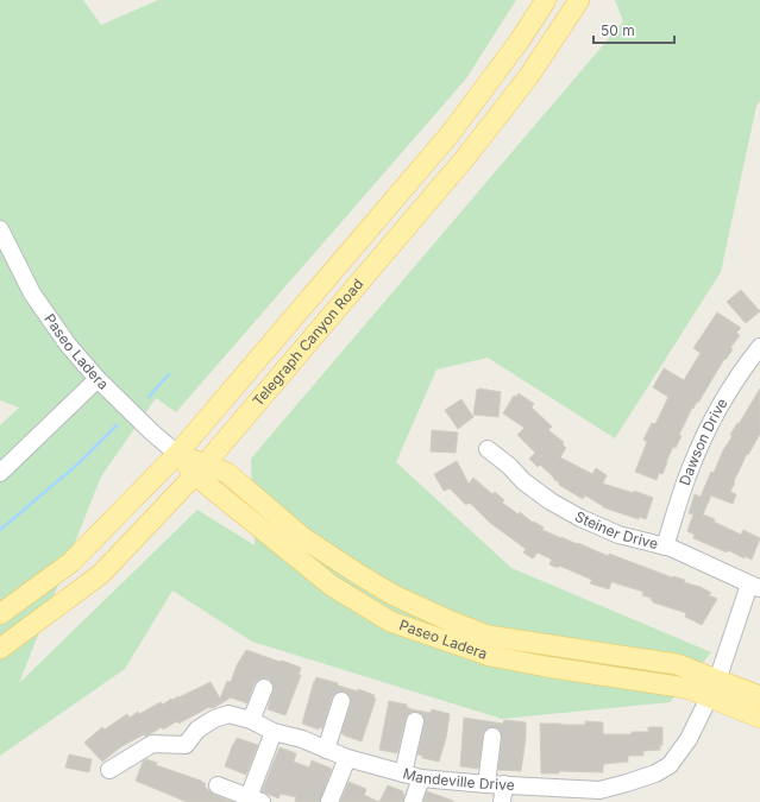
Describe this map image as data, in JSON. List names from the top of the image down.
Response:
{
  "streets": {
    "main road": ["Telegraph Canyon Road", "Paseo Ladera"],
    "street": ["Dawson Drive", "Steiner Drive", "Mandeville Drive"]
  },
  "crossings": [
    ["Telegraph Canyon Road", "Paseo Ladera"],
    ["Paseo Ladera", "Mandeville Drive"],
    ["Dawson Drive", "Steiner Drive"],
    ["Steiner Drive", "Mandeville Drive"]
  ],
  "scale_bar": "50 m"
}
